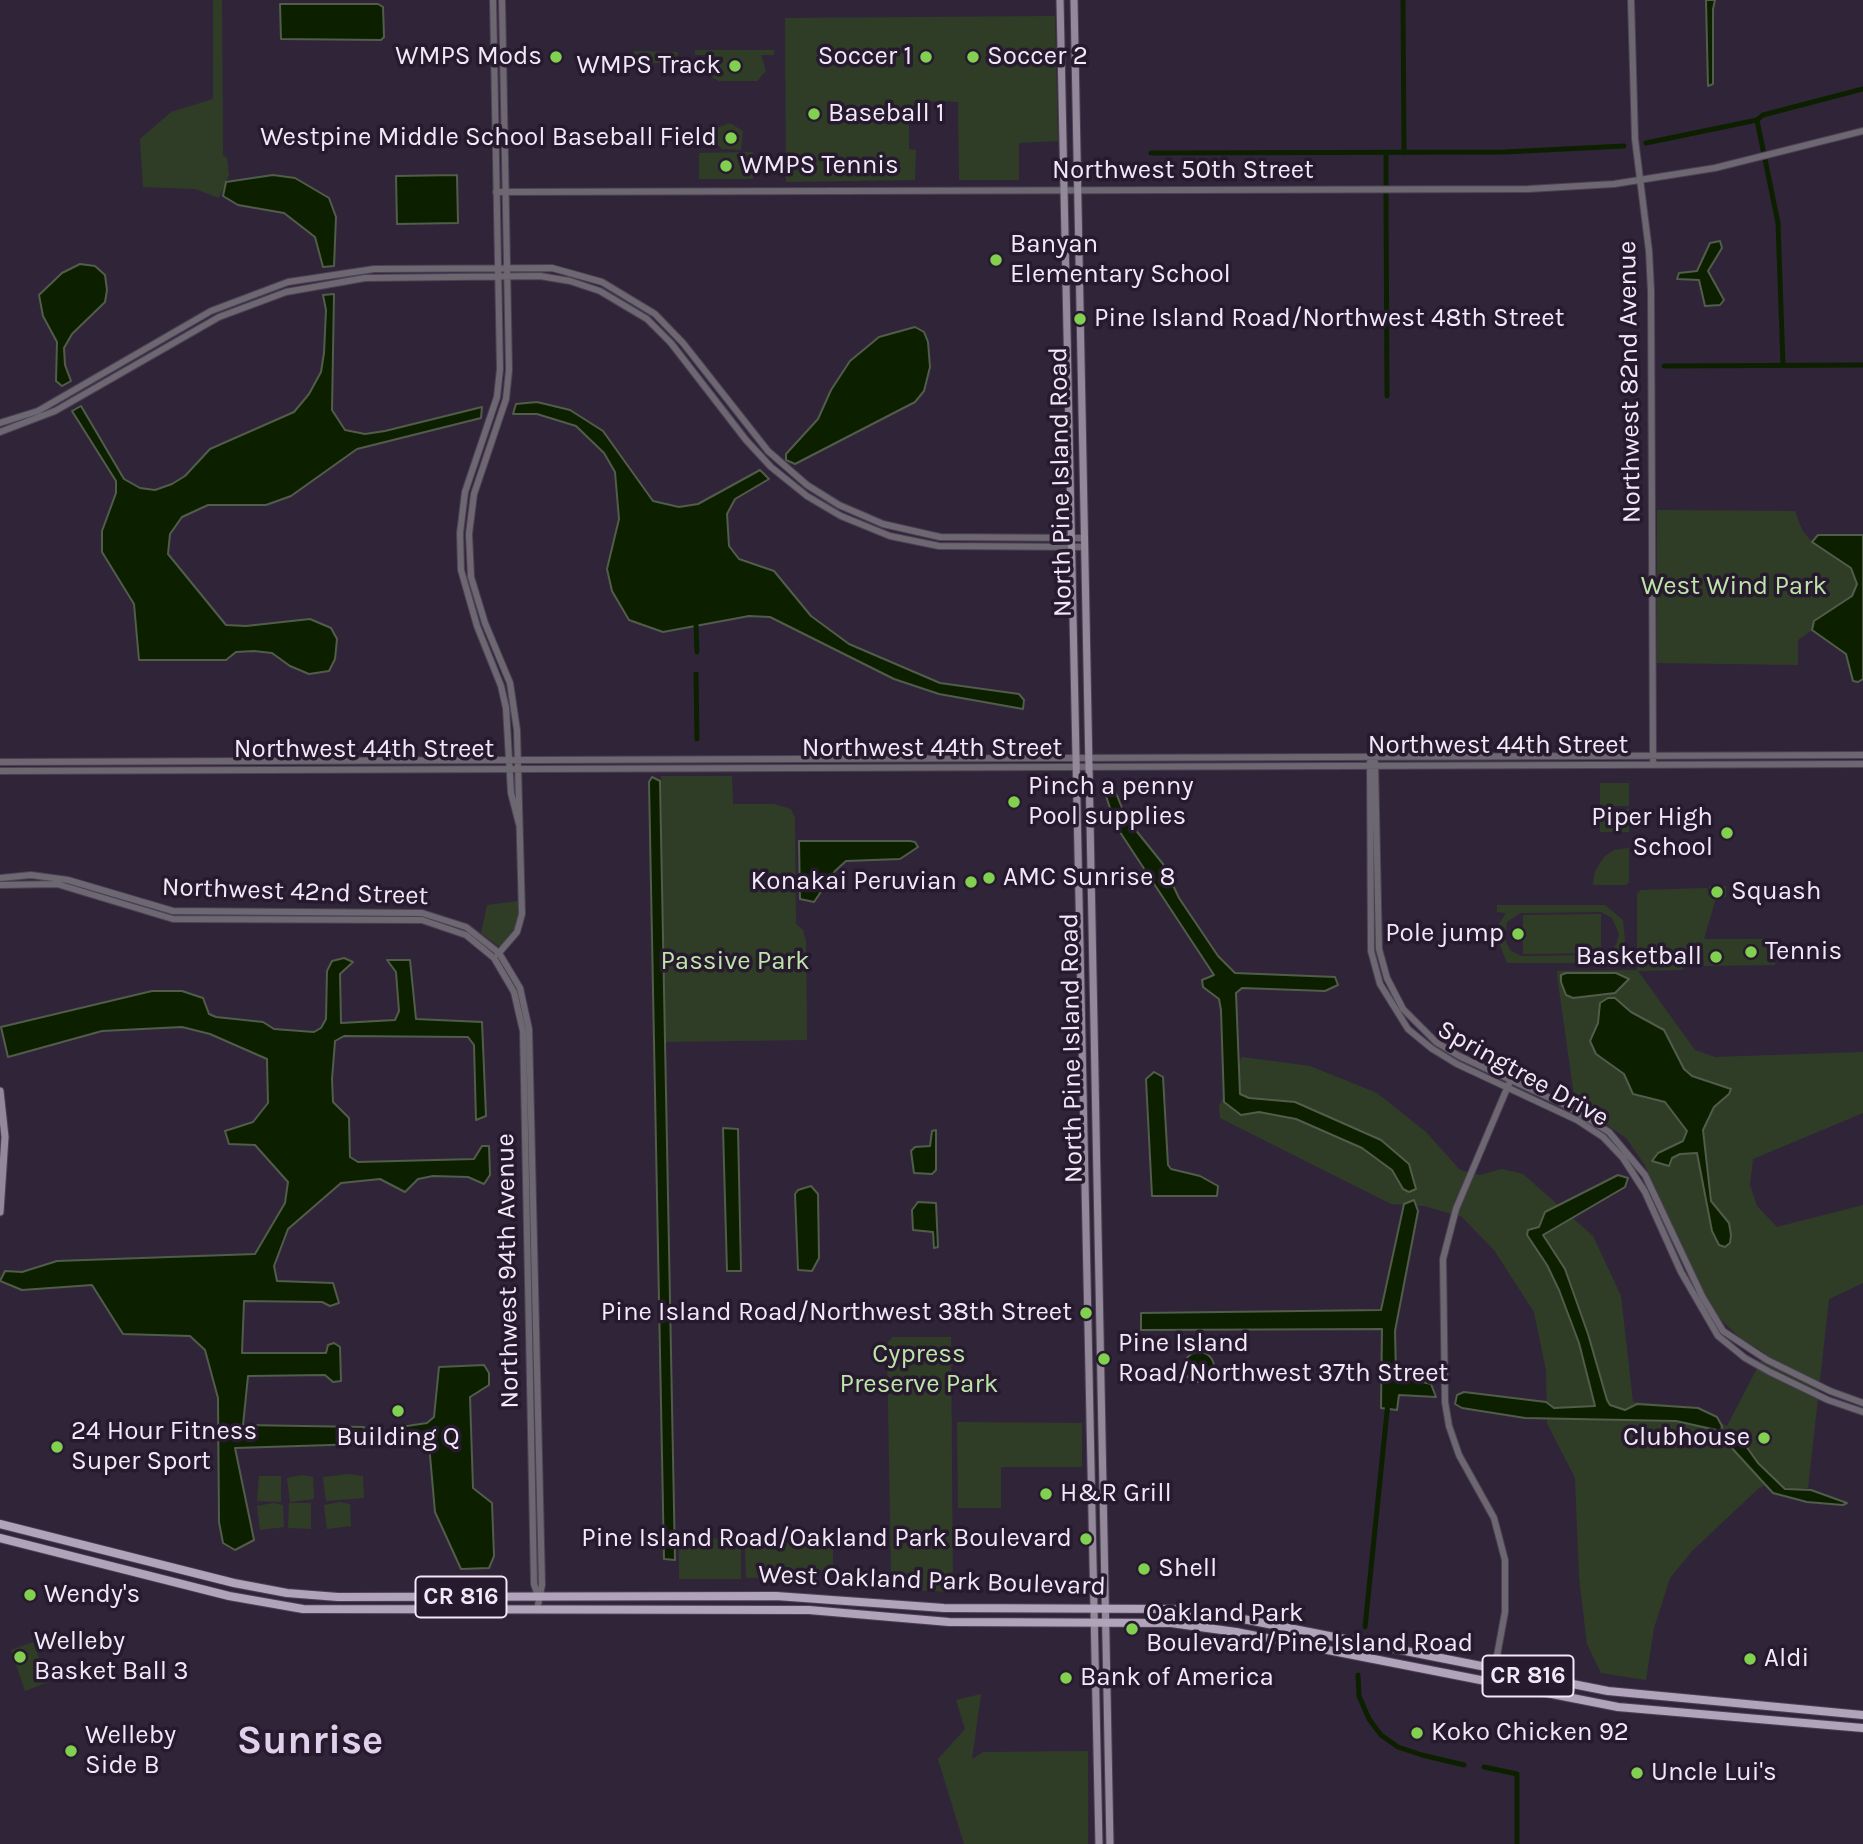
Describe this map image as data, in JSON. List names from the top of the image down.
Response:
{
  "streets": {
    "main road": ["North Pine Island Road", "West Oakland Park Boulevard", "CR 816"],
    "street": [
      "Northwest 50th Street",
      "Northwest 82nd Avenue",
      "Northwest 44th Street",
      "Northwest 42nd Street",
      "Springtree Drive",
      "Northwest 94th Avenue"
    ]
  },
  "crossings": [
    ["Northwest 50th Street", "Northwest 82nd Avenue"],
    ["Northwest 50th Street", "North Pine Island Road"],
    ["Northwest 82nd Avenue", "Northwest 44th Street"],
    ["North Pine Island Road", "Northwest 44th Street"],
    ["North Pine Island Road", "West Oakland Park Boulevard"],
    ["Northwest 44th Street", "Springtree Drive"],
    ["Northwest 42nd Street", "Northwest 94th Avenue"],
    ["Northwest 94th Avenue", "West Oakland Park Boulevard"]
  ],
  "districts": ["Sunrise"],
  "parks": ["West Wind Park", "Passive Park", "Cypress Preserve Park"],
  "places": [
    "WMPS Mods",
    "Soccer 1",
    "Soccer 2",
    "WMPS Track",
    "Baseball 1",
    "Westpine Middle School Baseball Field",
    "WMPS Tennis",
    "Banyan Elementary School",
    "Pine Island Road/Northwest 48th Street",
    "Pinch a penny Pool supplies",
    "Piper High School",
    "AMC Sunrise 8",
    "Konakai Peruvian",
    "Squash",
    "Pole jump",
    "Tennis",
    "Basketball",
    "Pine Island Road/Northwest 38th Street",
    "Pine Island Road/Northwest 37th Street",
    "Building Q",
    "Clubhouse",
    "24 Hour Fitness Super Sport",
    "H&R Grill",
    "Pine Island Road/Oakland Park Boulevard",
    "Shell",
    "Wendy's",
    "Oakland Park Boulevard/Pine Island Road",
    "Welleby Basket Ball 3",
    "Aldi",
    "Bank of America",
    "Koko Chicken 92",
    "Welleby Side B",
    "Uncle Lui's"
  ]
}
